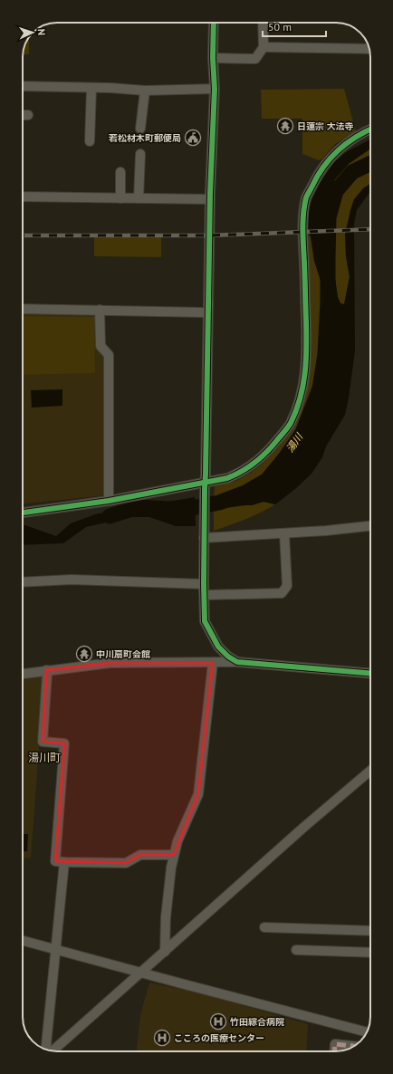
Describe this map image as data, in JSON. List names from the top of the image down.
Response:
{
  "districts": ["湯川町"],
  "water": ["湯川"],
  "places": {
    "temple": ["日蓮宗 大法寺", "中川扇町会館"],
    "public building": ["若松材木町郵便局"],
    "hospital": ["竹田綜合病院", "こころの医療センター"]
  },
  "scale_bar": "50 m",
  "north": "right"
}
